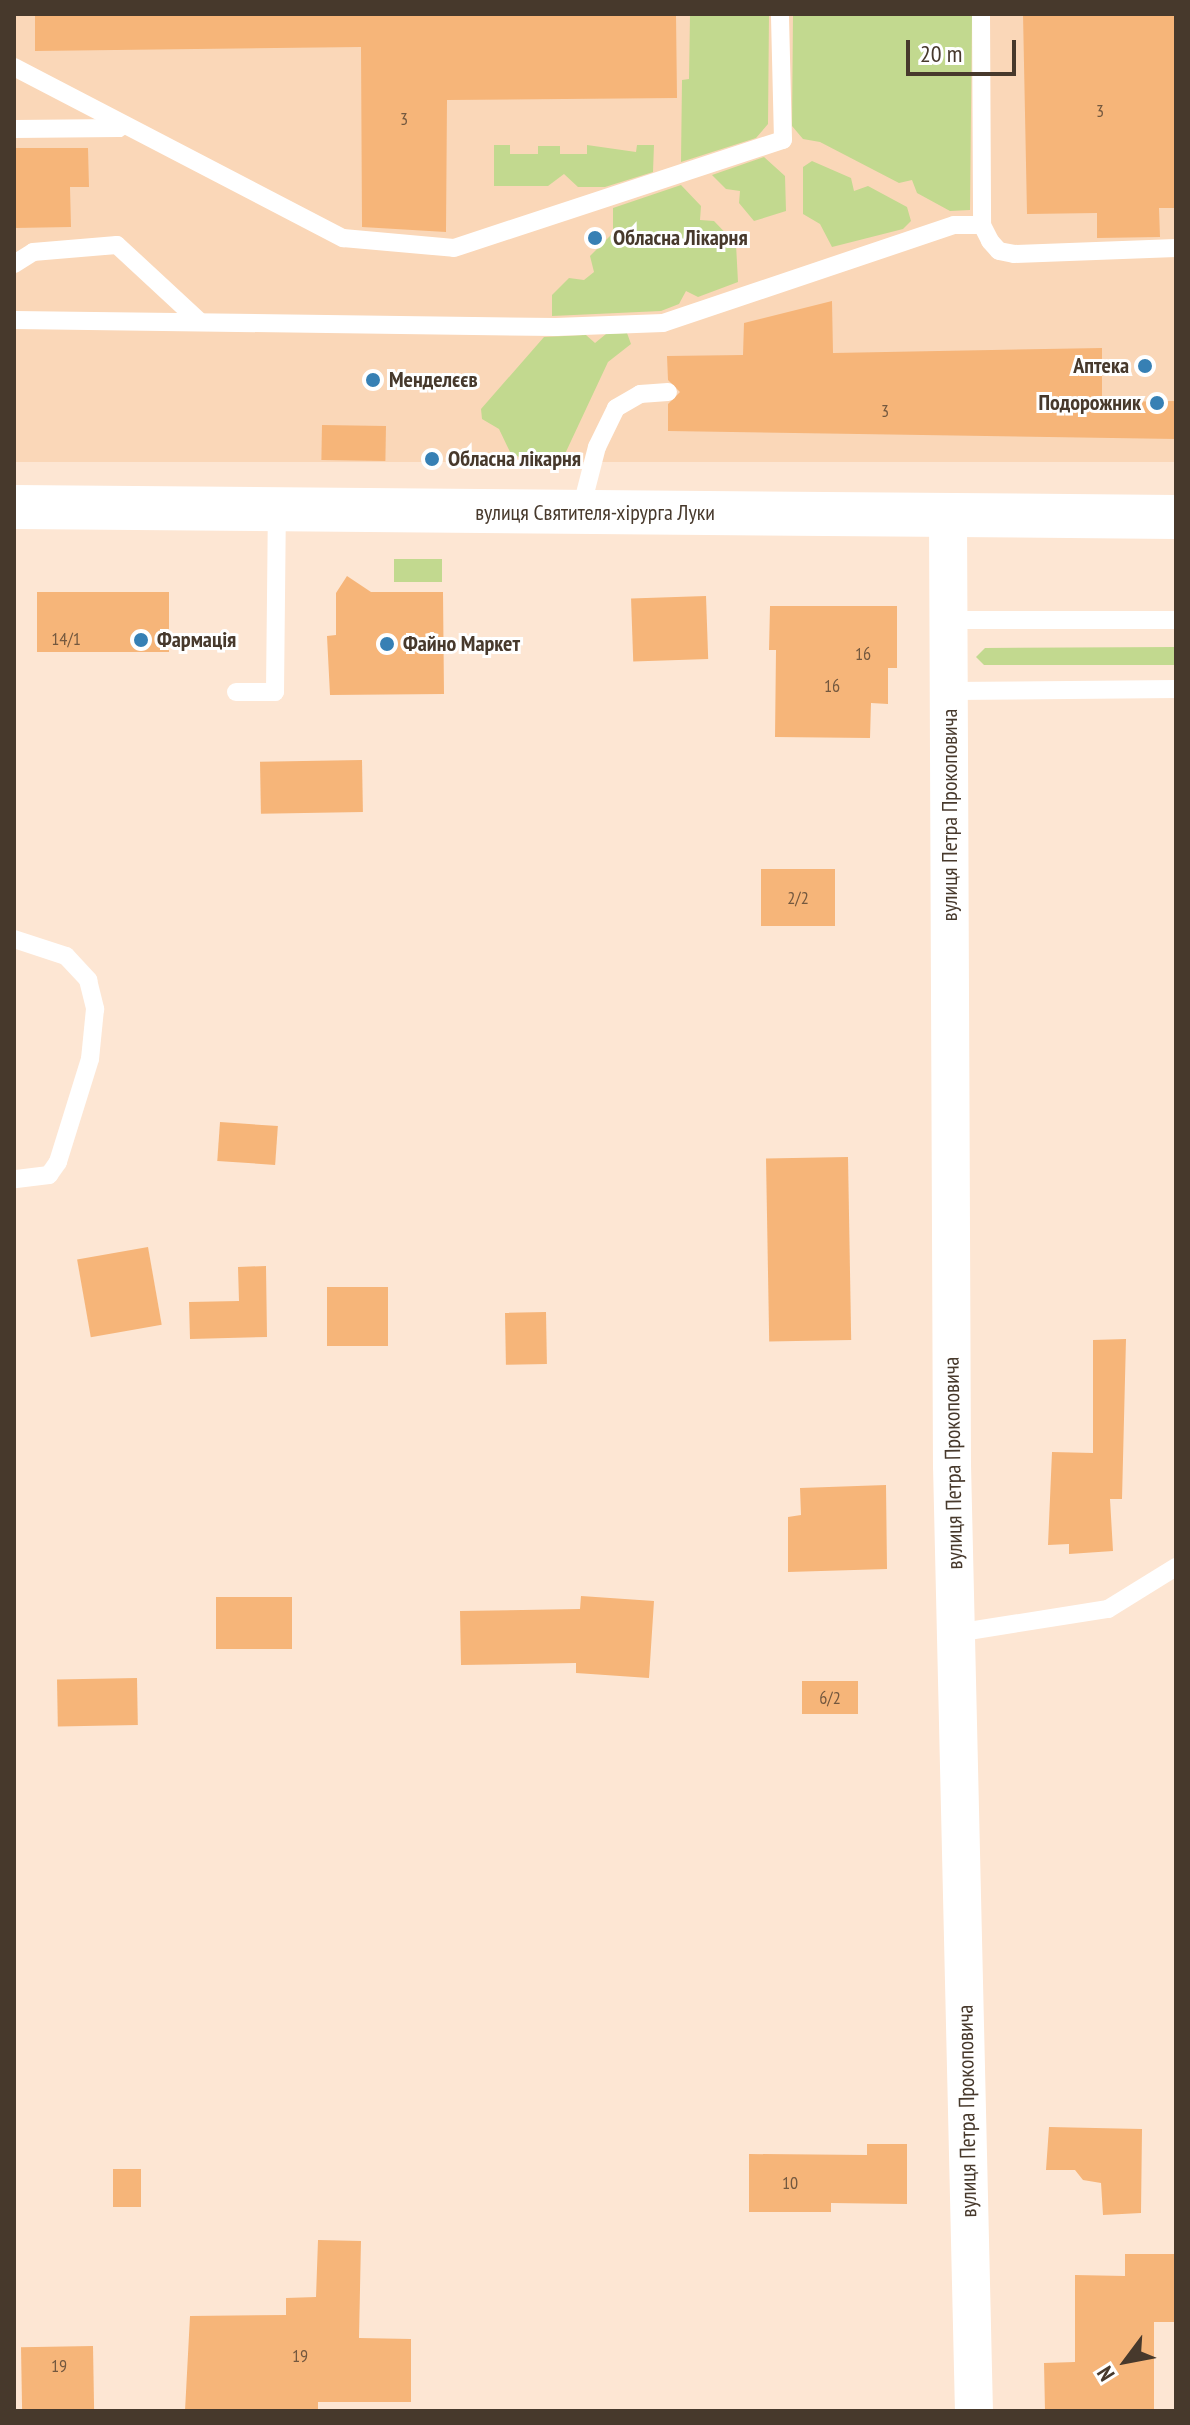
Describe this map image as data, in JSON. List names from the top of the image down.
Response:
{
  "streets": {
    "street": ["вулиця Святителя-хірурга Луки", "вулиця Петра Прокоповича"]
  },
  "crossings": [
    ["вулиця Святителя-хірурга Луки", "вулиця Петра Прокоповича"]
  ],
  "places": [
    "Обласна Лікарня",
    "Аптека",
    "Менделєєв",
    "Подорожник",
    "Обласна лікарня",
    "Фармація",
    "Файно Маркет"
  ],
  "house_numbers": [
    "3",
    "3",
    "3",
    "14/1",
    "16",
    "16",
    "2/2",
    "6/2",
    "10",
    "19",
    "19"
  ],
  "scale_bar": "20 m",
  "north": "bottom left"
}
